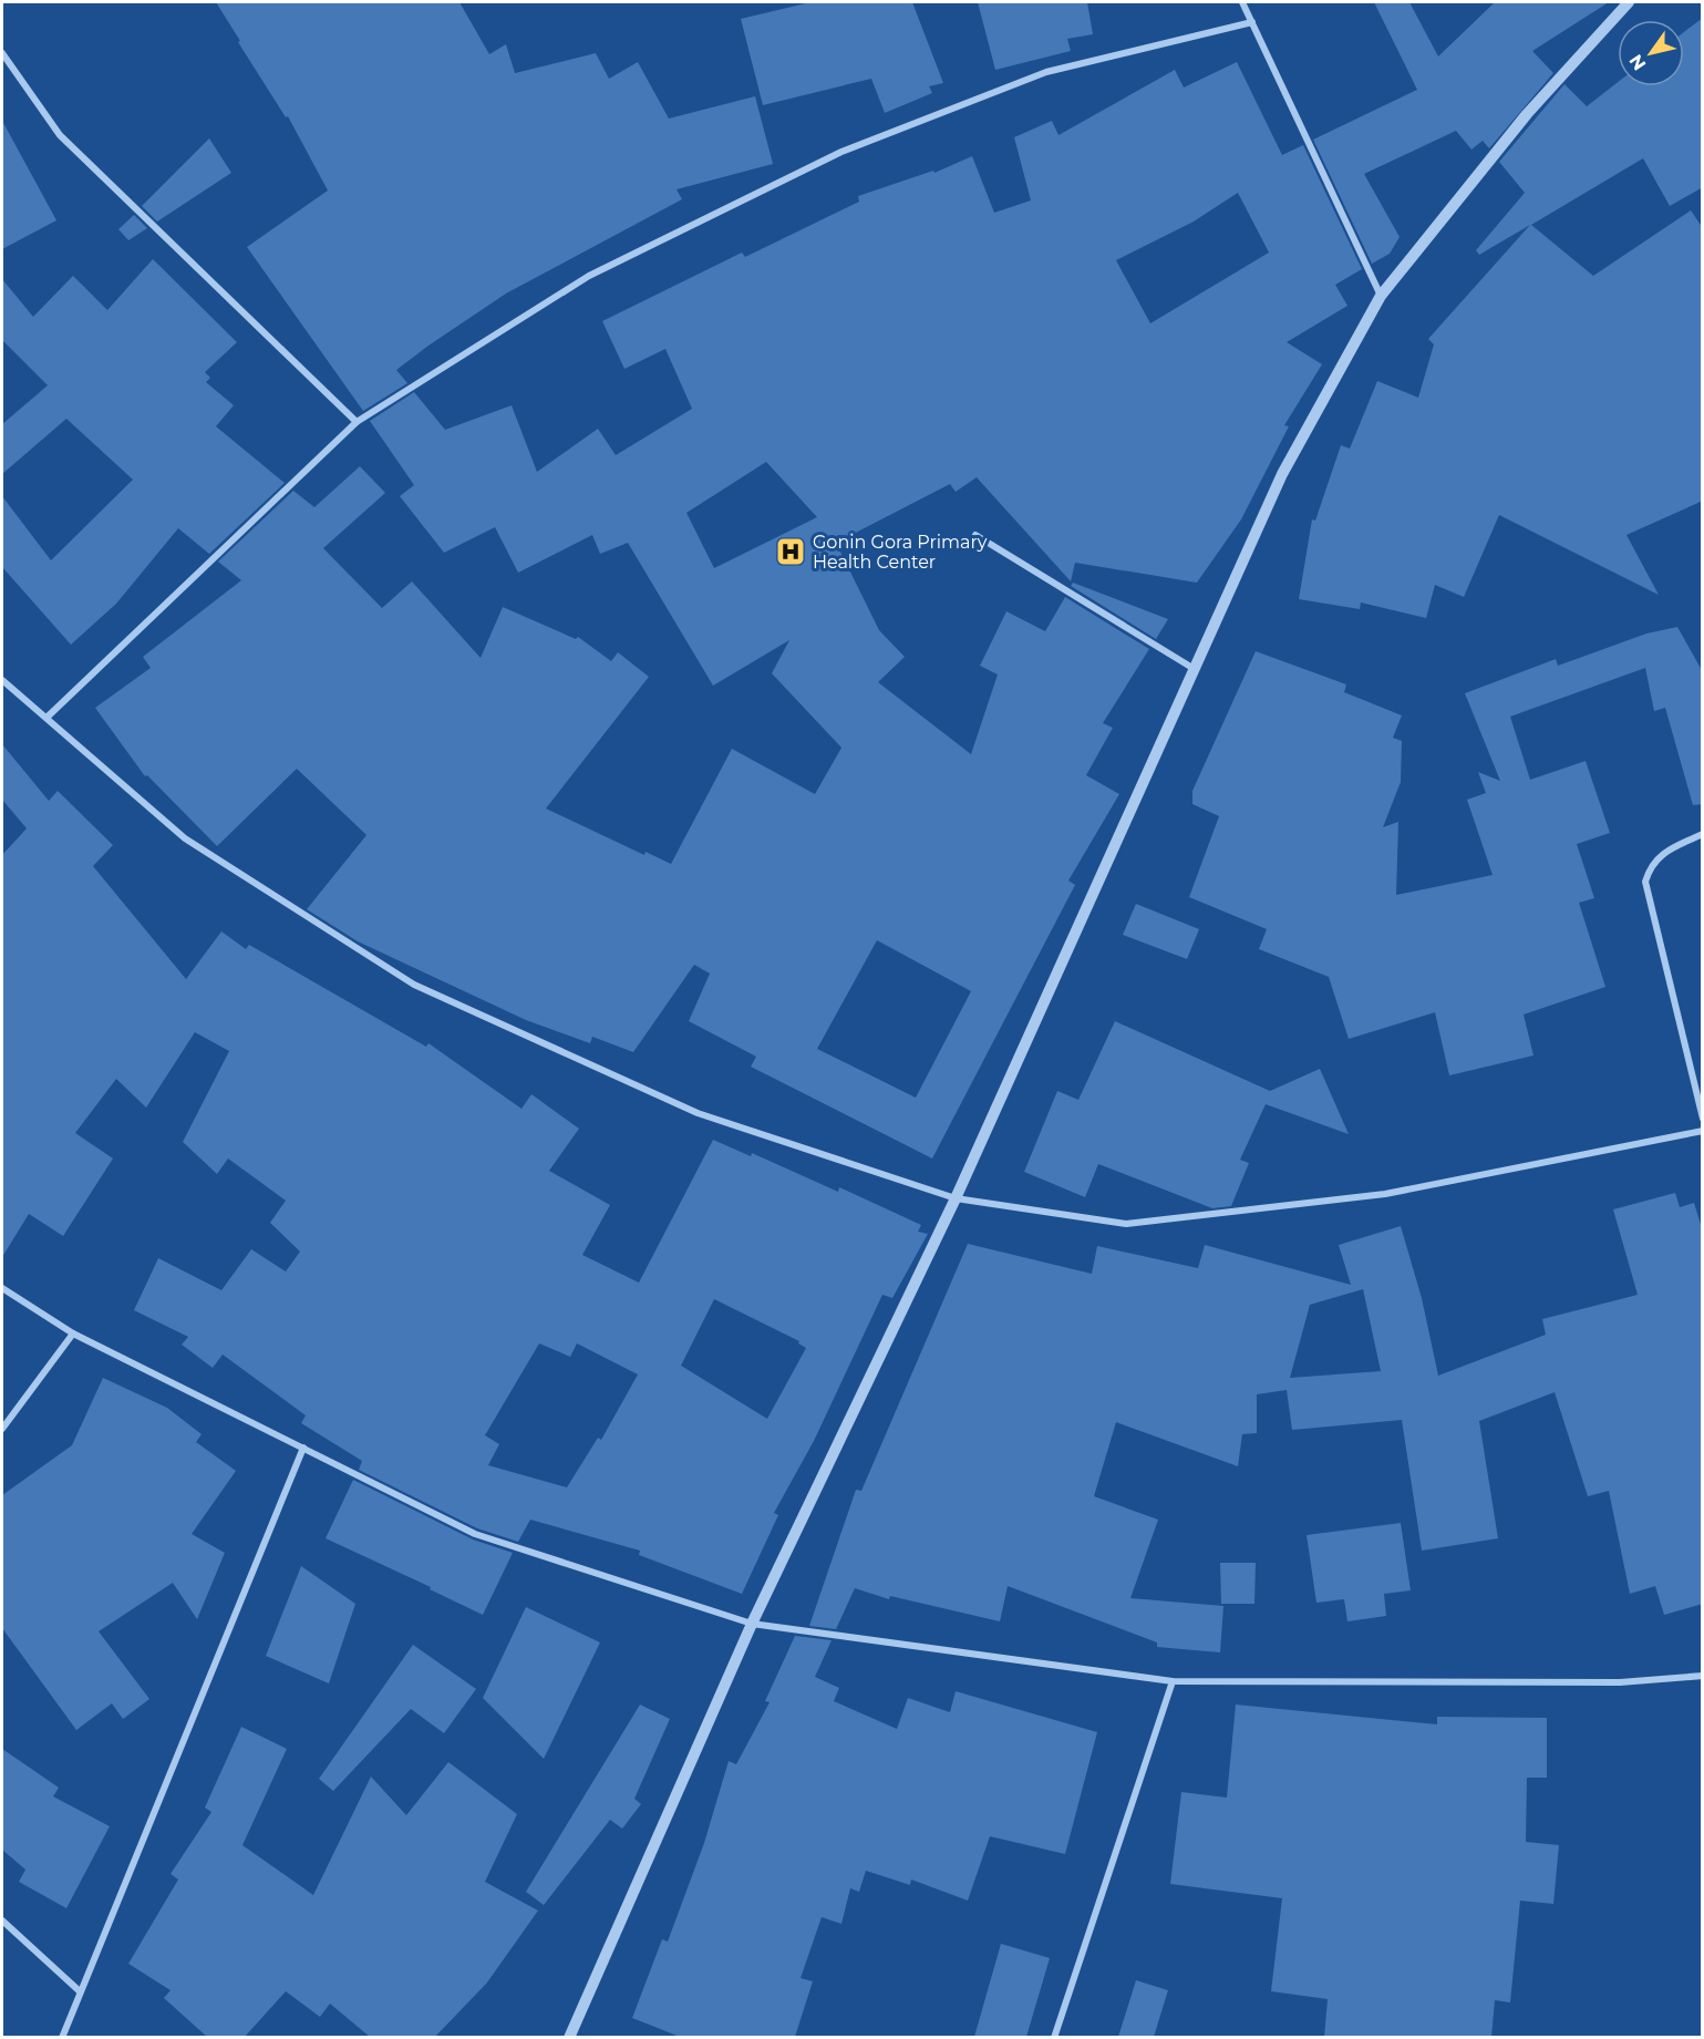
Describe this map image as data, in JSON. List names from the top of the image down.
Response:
{
  "places": {
    "hospital": ["Gonin Gora Primary Health Center"]
  },
  "north": "bottom left"
}
